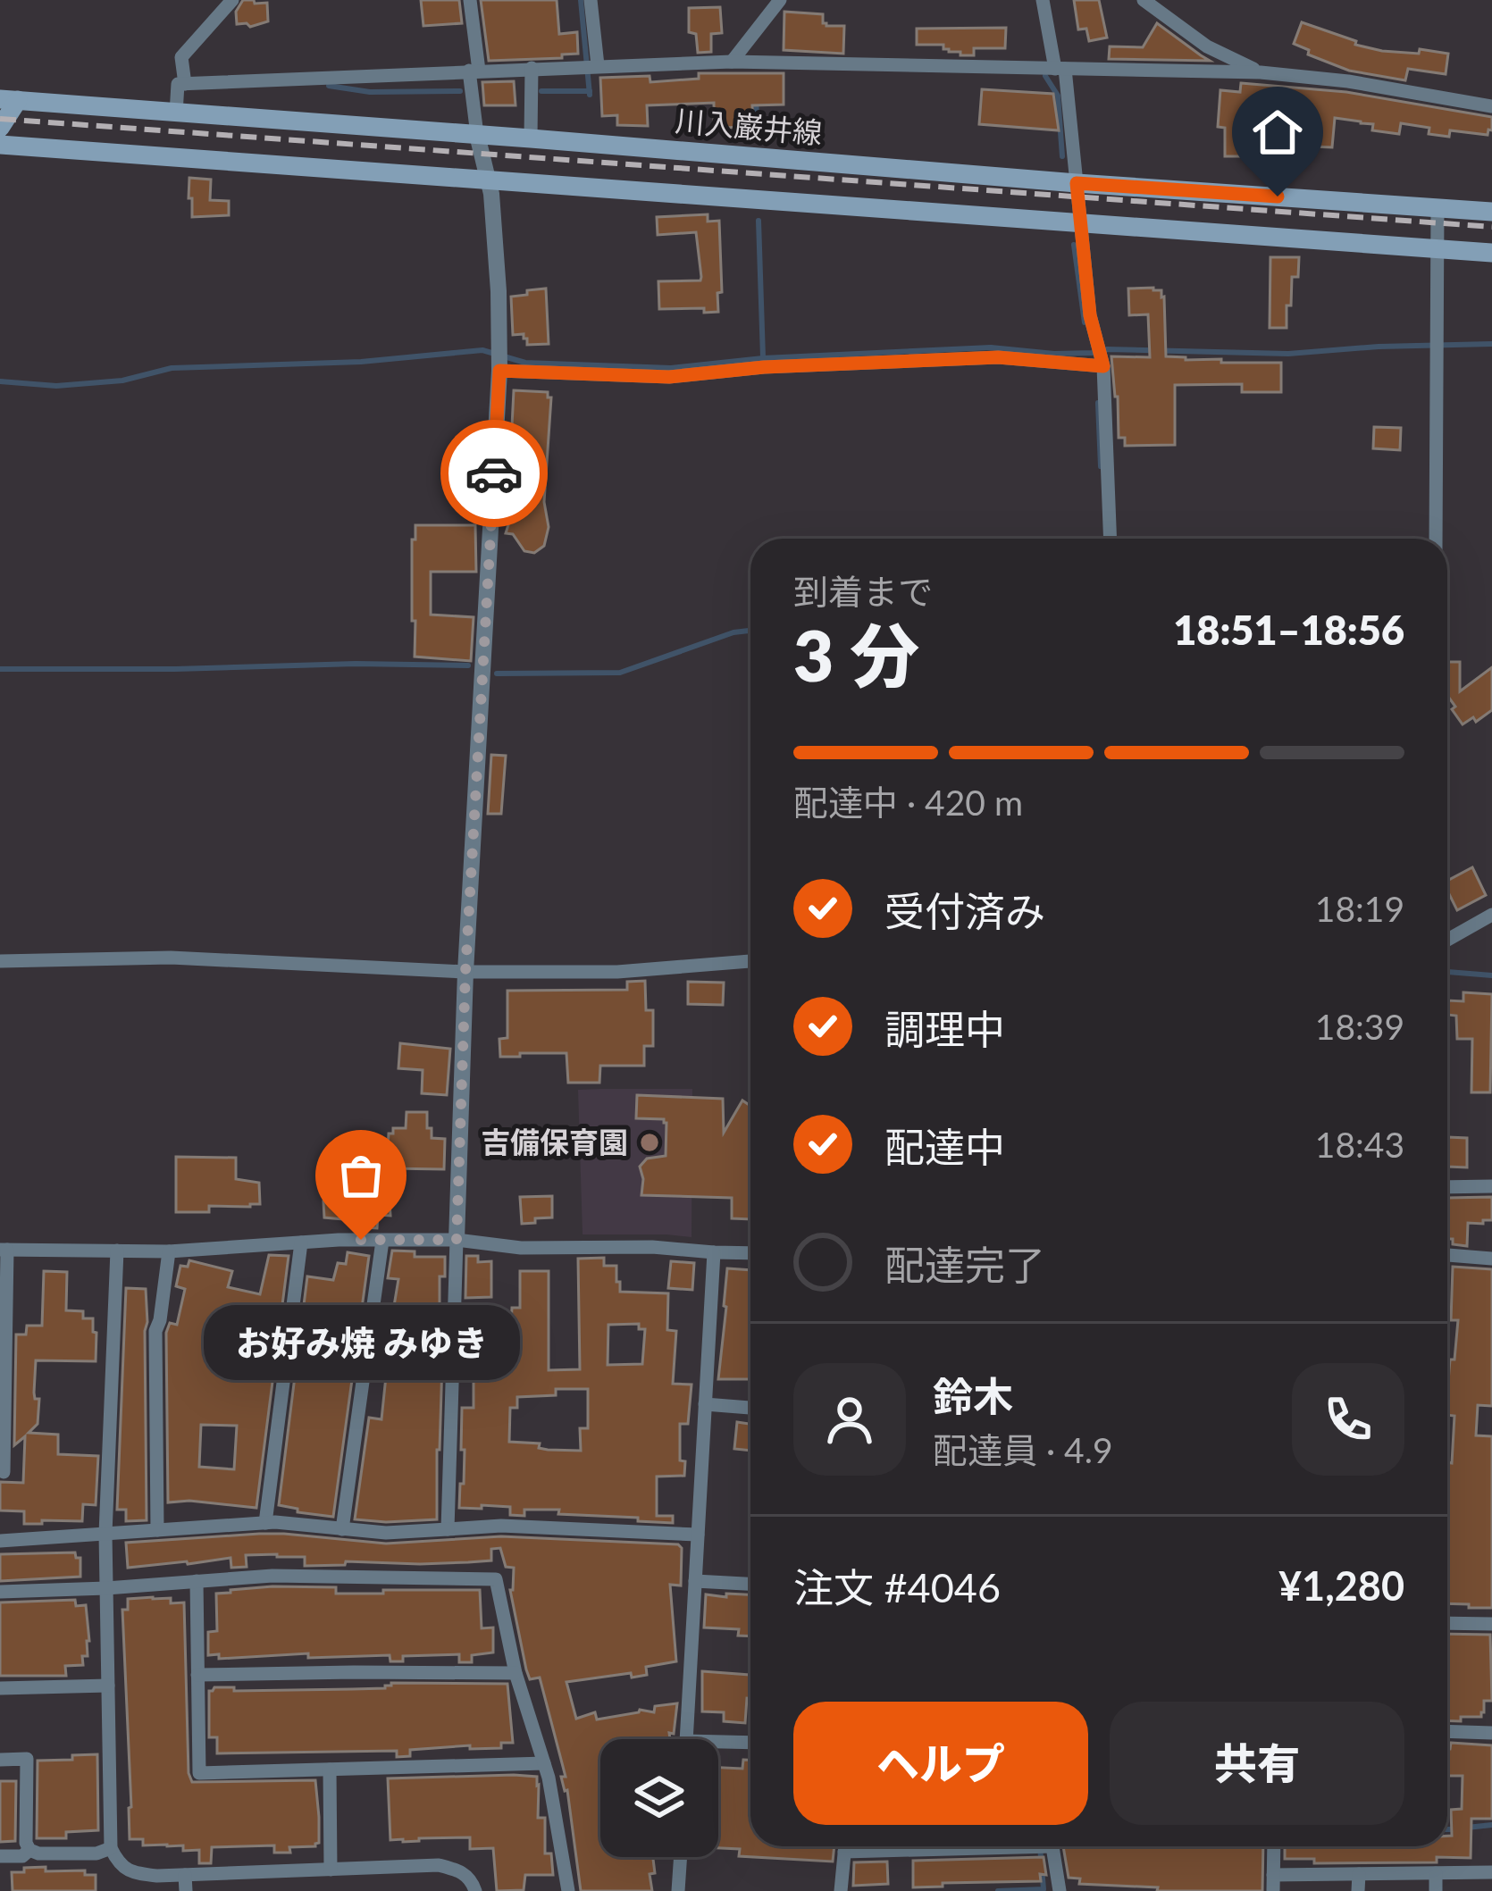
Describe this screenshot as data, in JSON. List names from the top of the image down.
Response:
{
  "streets": {
    "main road": ["川入巌井線"]
  },
  "places": ["吉備保育園", "お好み焼 みゆき"],
  "page": {
    "heading": ["3 分", "到着まで", "18:51–18:56"],
    "panel": [
      "鈴木",
      "配達員 · 4.9",
      "注文 #4046",
      "¥1,280"
    ],
    "bar": "配達中 · 420 m",
    "list": [
      ["受付済み", "18:19"],
      ["調理中", "18:39"],
      ["配達中", "18:43"],
      "配達完了"
    ],
    "bubble": "お好み焼 みゆき",
    "buttons": ["ヘルプ", "共有"]
  }
}
